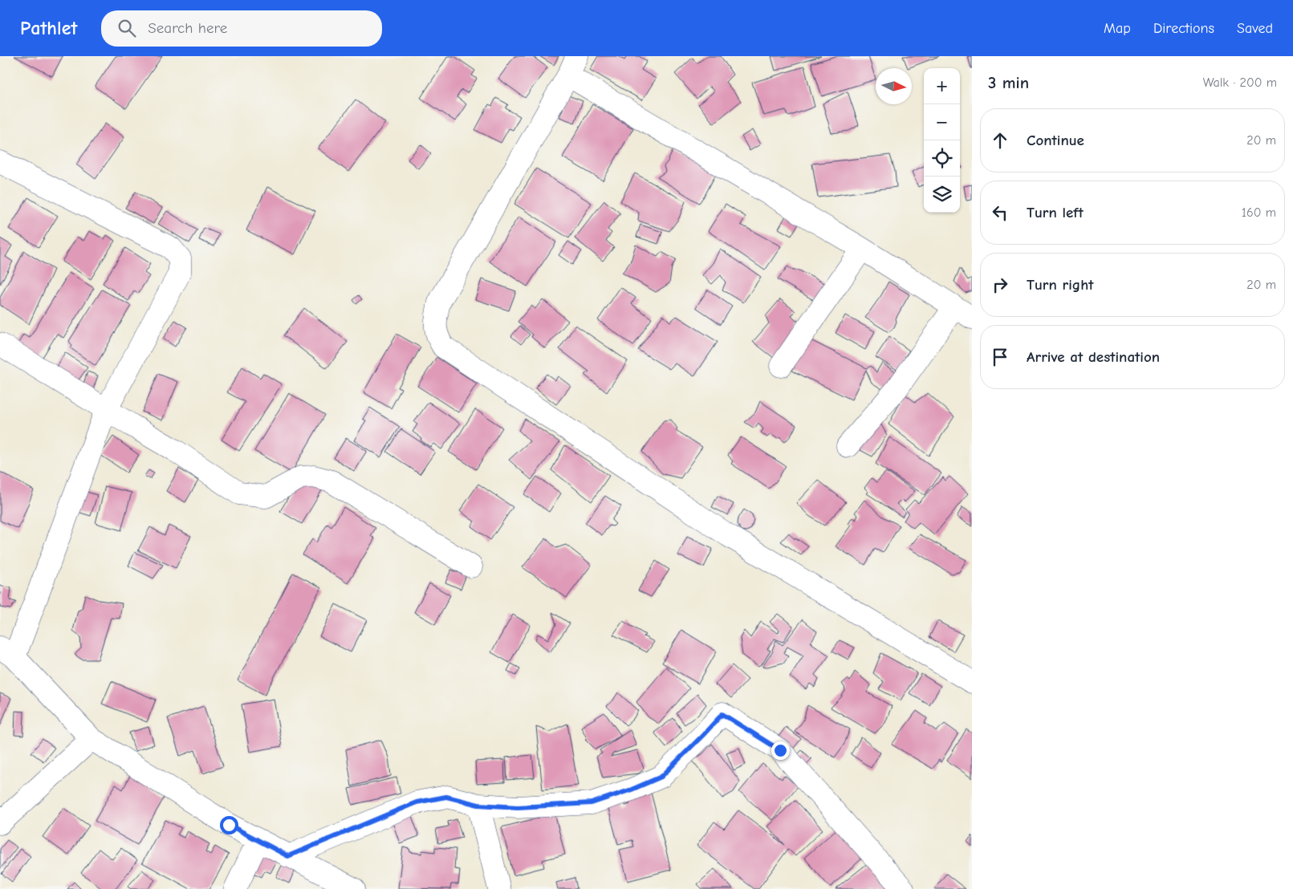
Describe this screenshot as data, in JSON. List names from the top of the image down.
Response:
{
  "north": "right",
  "page": {
    "header": "Pathlet",
    "search": "Search here",
    "nav": ["Map", "Directions", "Saved"],
    "heading": ["3 min", "Walk · 200 m"],
    "map_buttons": ["+", "−"],
    "list": [
      ["Continue", "20 m"],
      ["Turn left", "160 m"],
      ["Turn right", "20 m"],
      "Arrive at destination"
    ]
  }
}
